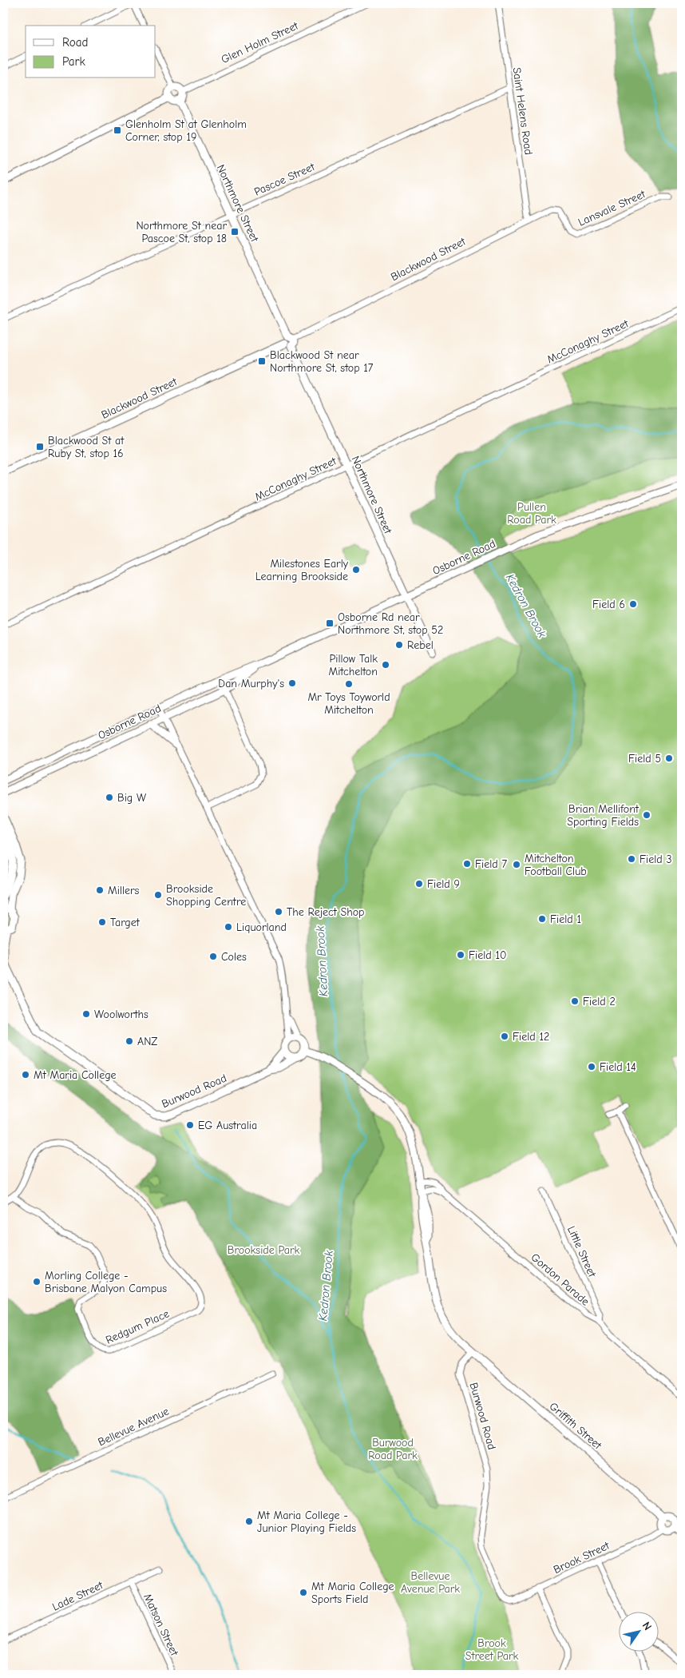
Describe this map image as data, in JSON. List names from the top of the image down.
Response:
{
  "streets": {
    "street": [
      "Glen Holm Street",
      "Saint Helens Road",
      "Pascoe Street",
      "Northmore Street",
      "Lansvale Street",
      "Blackwood Street",
      "McConaghy Street",
      "Osborne Road",
      "Burwood Road",
      "Little Street",
      "Gordon Parade",
      "Redgum Place",
      "Griffith Street",
      "Bellevue Avenue",
      "Brook Street",
      "Lade Street",
      "Matson Street"
    ]
  },
  "crossings": [
    ["Glen Holm Street", "Northmore Street"],
    ["Saint Helens Road", "Pascoe Street"],
    ["Saint Helens Road", "Lansvale Street"],
    ["Saint Helens Road", "Blackwood Street"],
    ["Pascoe Street", "Northmore Street"],
    ["Northmore Street", "Blackwood Street"],
    ["Northmore Street", "McConaghy Street"],
    ["Northmore Street", "Osborne Road"],
    ["Lansvale Street", "Blackwood Street"],
    ["Burwood Road", "Griffith Street"],
    ["Burwood Road", "Brook Street"],
    ["Little Street", "Gordon Parade"],
    ["Griffith Street", "Brook Street"],
    ["Lade Street", "Matson Street"]
  ],
  "water": ["Kedron Brook"],
  "parks": [
    "Pullen Road Park",
    "Brookside Park",
    "Burwood Road Park",
    "Bellevue Avenue Park",
    "Brook Street Park"
  ],
  "places": {
    "transit": [
      "Glenholm St at Glenholm Corner, stop 19",
      "Northmore St near Pascoe St, stop 18",
      "Blackwood St near Northmore St, stop 17",
      "Blackwood St at Ruby St, stop 16",
      "Osborne Rd near Northmore St, stop 52"
    ],
    "other": [
      "Milestones Early Learning Brookside",
      "Field 6",
      "Rebel",
      "Pillow Talk Mitchelton",
      "Dan Murphy's",
      "Mr Toys Toyworld Mitchelton",
      "Field 5",
      "Big W",
      "Brian Mellifont Sporting Fields",
      "Field 3",
      "Field 7",
      "Mitchelton Football Club",
      "Field 9",
      "Millers",
      "Brookside Shopping Centre",
      "The Reject Shop",
      "Field 1",
      "Target",
      "Liquorland",
      "Field 10",
      "Coles",
      "Field 2",
      "Woolworths",
      "Field 12",
      "ANZ",
      "Field 14",
      "Mt Maria College",
      "EG Australia",
      "Morling College - Brisbane Malyon Campus",
      "Mt Maria College - Junior Playing Fields",
      "Mt Maria College Sports Field"
    ]
  },
  "legend": ["Road", "Park"],
  "north": "top right"
}
